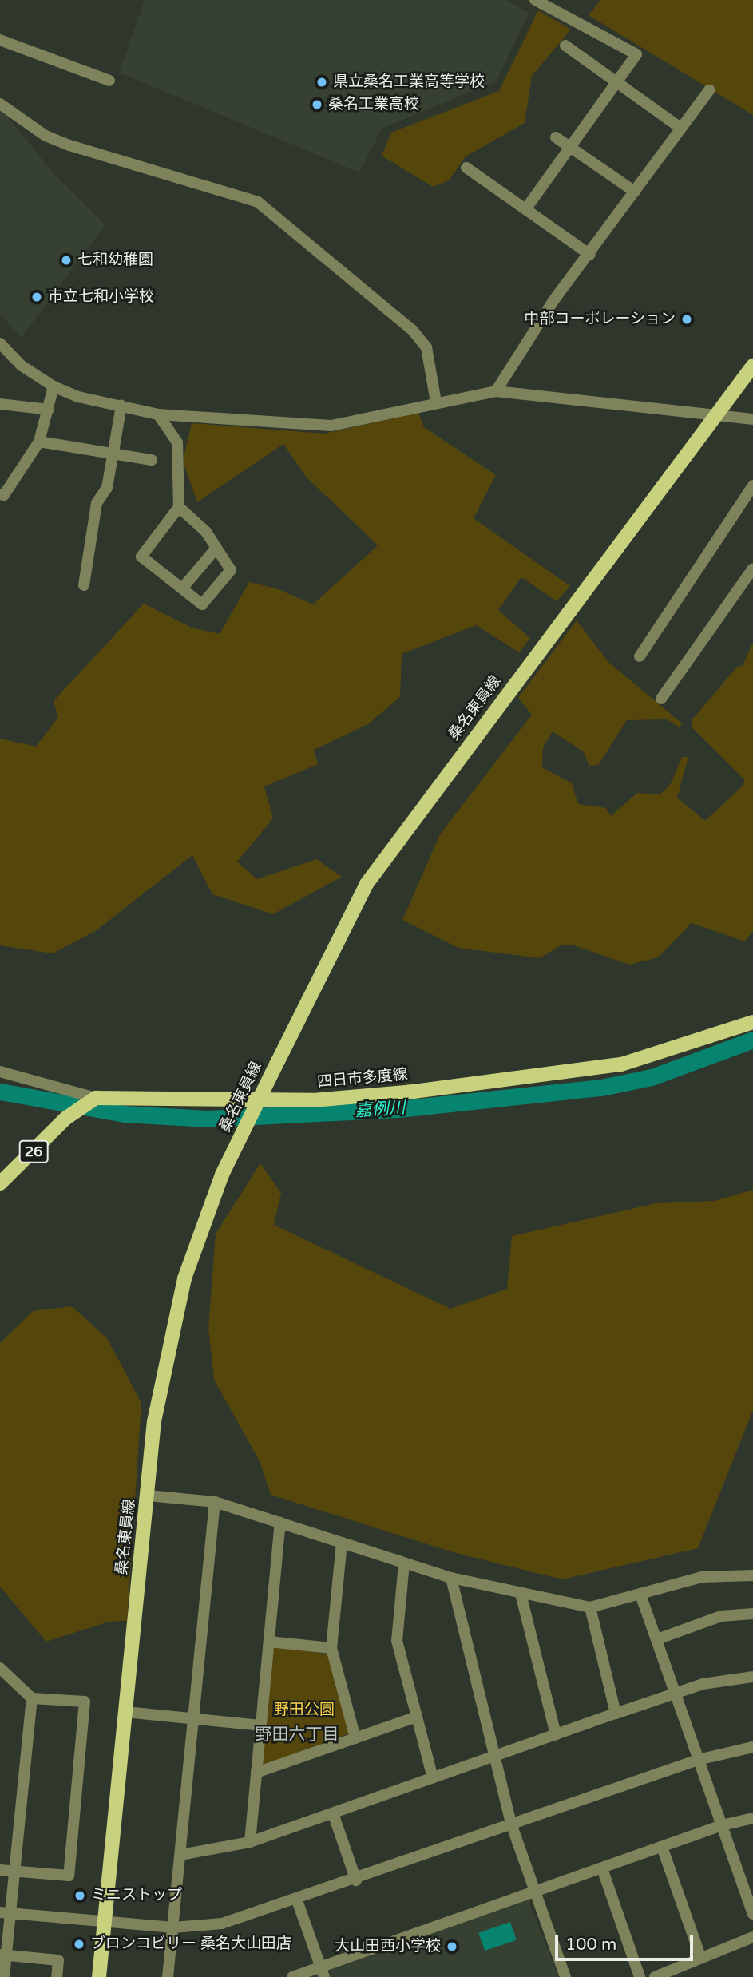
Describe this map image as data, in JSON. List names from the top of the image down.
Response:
{
  "streets": {
    "main road": ["桑名東員線", "四日市多度線", "26"]
  },
  "crossings": [
    ["四日市多度線", "26"]
  ],
  "districts": ["野田六丁目"],
  "water": ["嘉例川"],
  "parks": ["野田公園"],
  "places": [
    "県立桑名工業高等学校",
    "桑名工業高校",
    "七和幼稚園",
    "市立七和小学校",
    "中部コーポレーション",
    "ミニストップ",
    "ブロンコビリー 桑名大山田店",
    "大山田西小学校"
  ],
  "scale_bar": "100 m"
}
